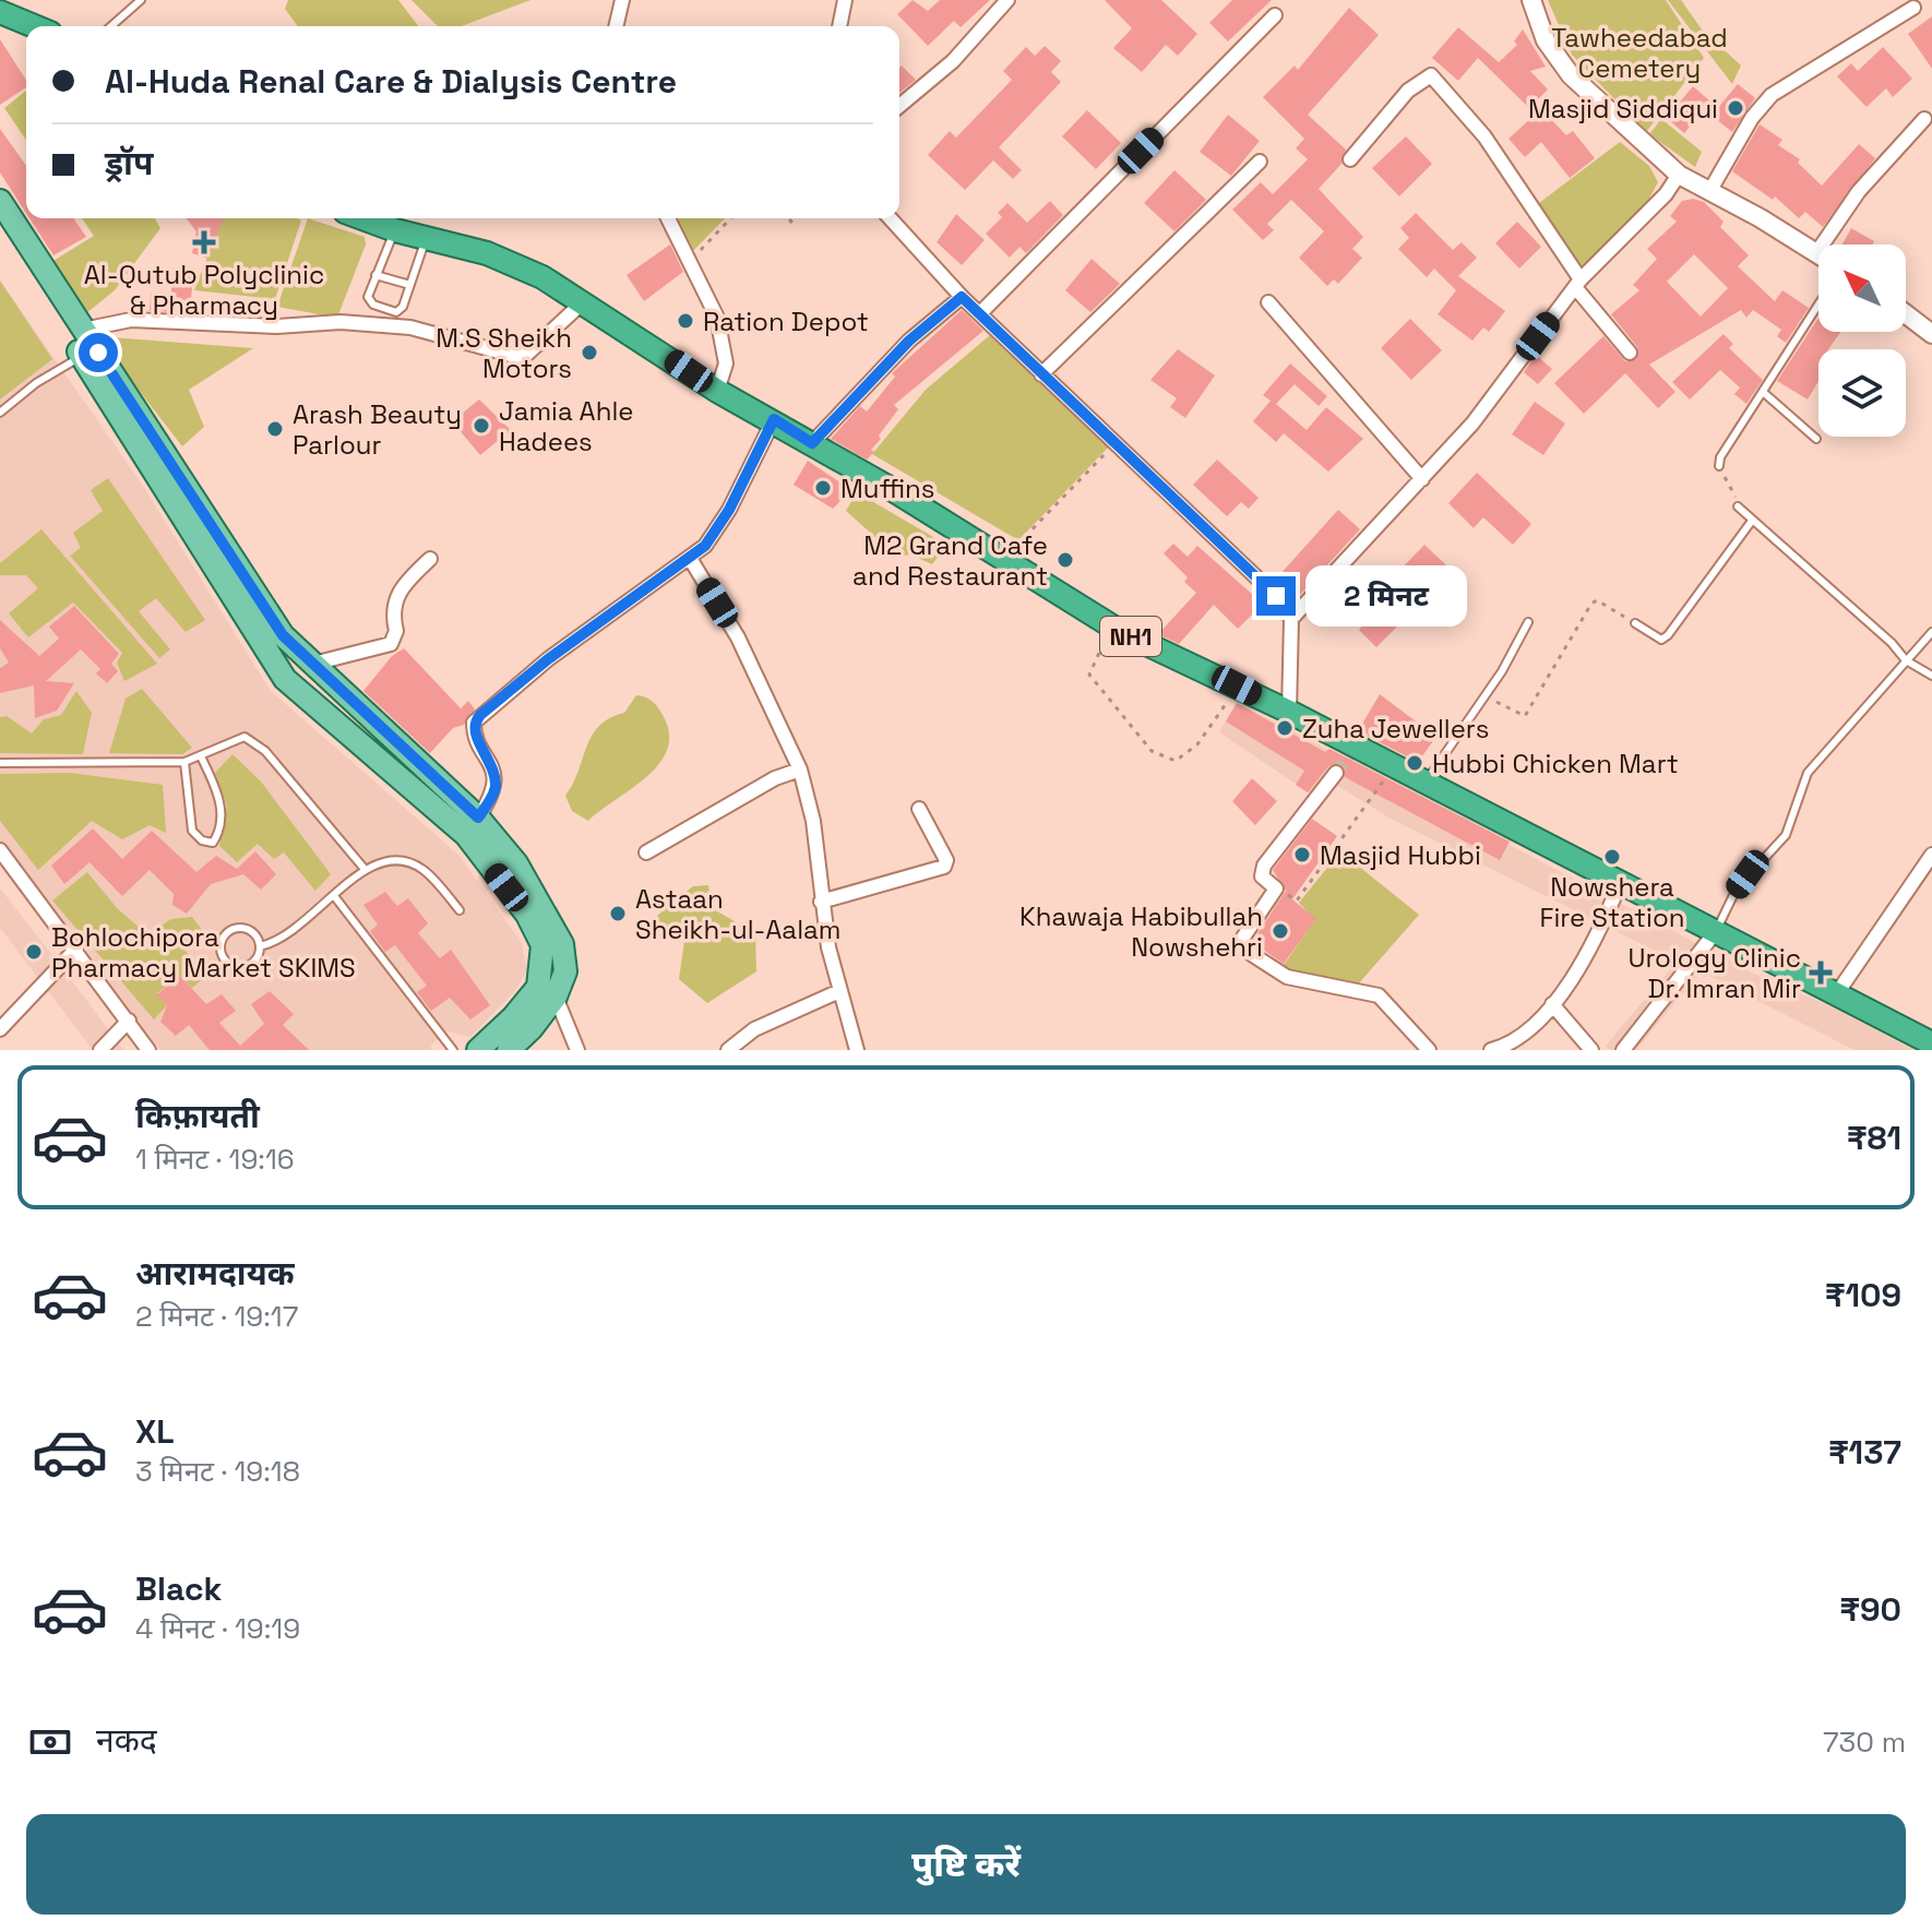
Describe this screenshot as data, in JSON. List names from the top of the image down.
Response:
{
  "streets": {
    "highway": ["NH1"]
  },
  "parks": ["Tawheedabad Cemetery"],
  "places": {
    "other": [
      "Masjid Siddiqui",
      "Ration Depot",
      "M.S Sheikh Motors",
      "Jamia Ahle Hadees",
      "Arash Beauty Parlour",
      "Muffins",
      "M2 Grand Cafe and Restaurant",
      "Zuha Jewellers",
      "Hubbi Chicken Mart",
      "Masjid Hubbi",
      "Nowshera Fire Station",
      "Astaan Sheikh-ul-Aalam",
      "Khawaja Habibullah Nowshehri",
      "Bohlochipora Pharmacy Market SKIMS"
    ],
    "health": ["Al-Qutub Polyclinic & Pharmacy", "Urology Clinic Dr. Imran Mir"]
  },
  "north": "top left",
  "page": {
    "banner": ["Al-Huda Renal Care & Dialysis Centre", "ड्रॉप"],
    "bubble": "2 मिनट",
    "list": [
      {
        "name": "किफ़ायती",
        "note": "1 मिनट · 19:16",
        "value": "₹81"
      },
      {
        "name": "आरामदायक",
        "note": "2 मिनट · 19:17",
        "value": "₹109"
      },
      {
        "name": "XL",
        "note": "3 मिनट · 19:18",
        "value": "₹137"
      },
      {
        "name": "Black",
        "note": "4 मिनट · 19:19",
        "value": "₹90"
      }
    ],
    "pay": ["नकद", "730 m"],
    "buttons": "पुष्टि करें"
  }
}
